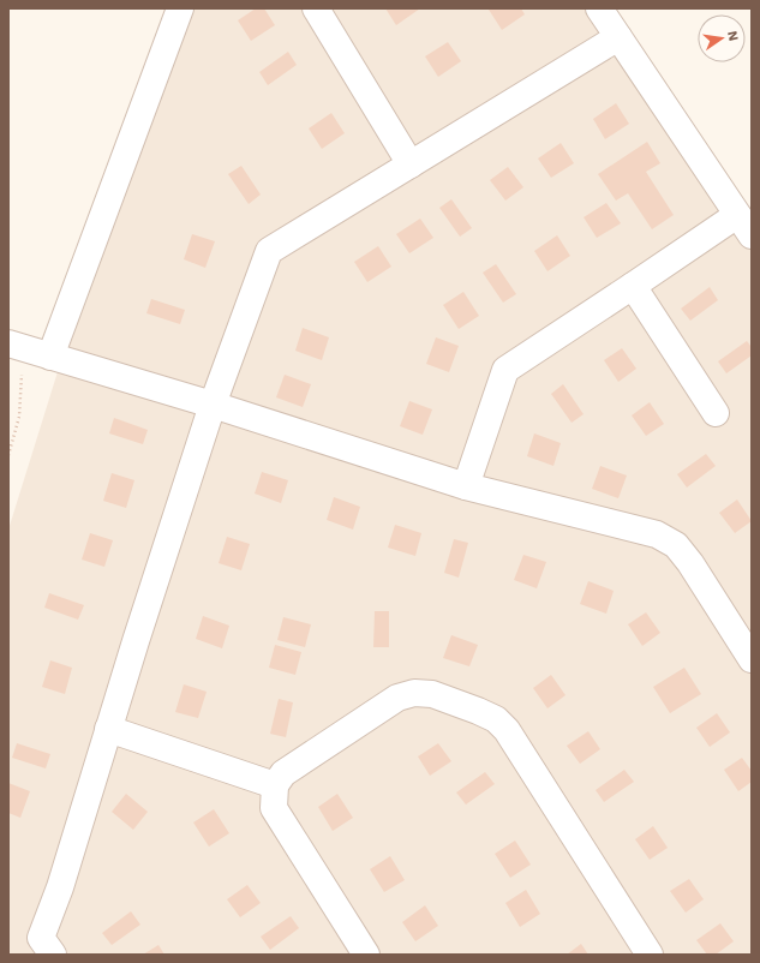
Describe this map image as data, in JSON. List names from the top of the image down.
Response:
{
  "north": "right"
}
